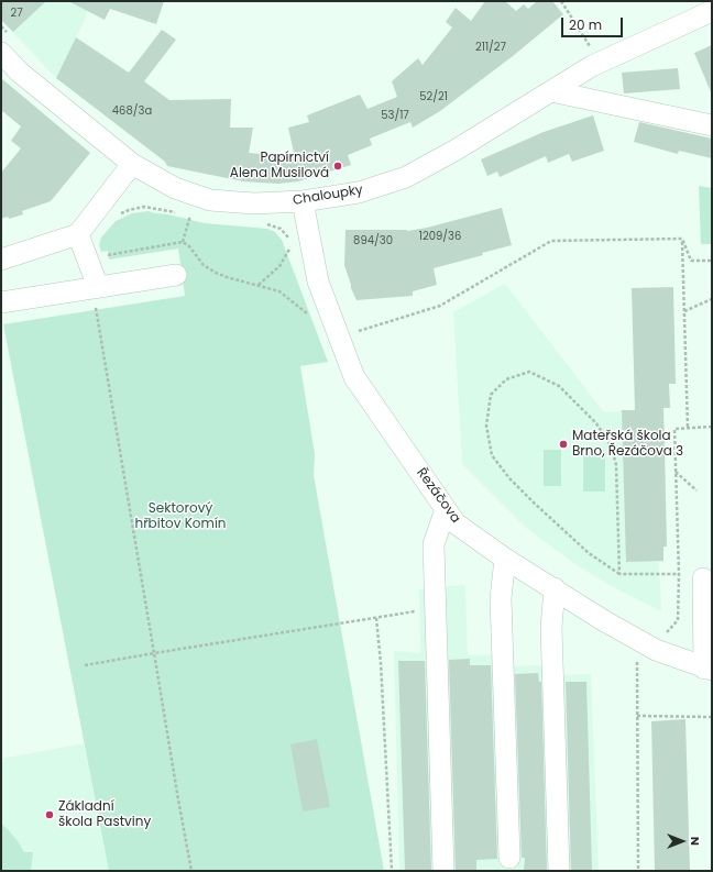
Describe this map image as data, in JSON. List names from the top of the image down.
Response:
{
  "streets": {
    "street": ["Chaloupky", "Řezáčova"]
  },
  "crossings": [
    ["Chaloupky", "Řezáčova"]
  ],
  "parks": ["Sektorový hřbitov Komín"],
  "places": ["Papírnictví Alena Musilová", "Mateřská škola Brno, Řezáčova 3", "Základní škola Pastviny"],
  "house_numbers": [
    "27",
    "211/27",
    "52/21",
    "468/3a",
    "53/17",
    "1209/36",
    "894/30"
  ],
  "scale_bar": "20 m",
  "north": "right"
}
